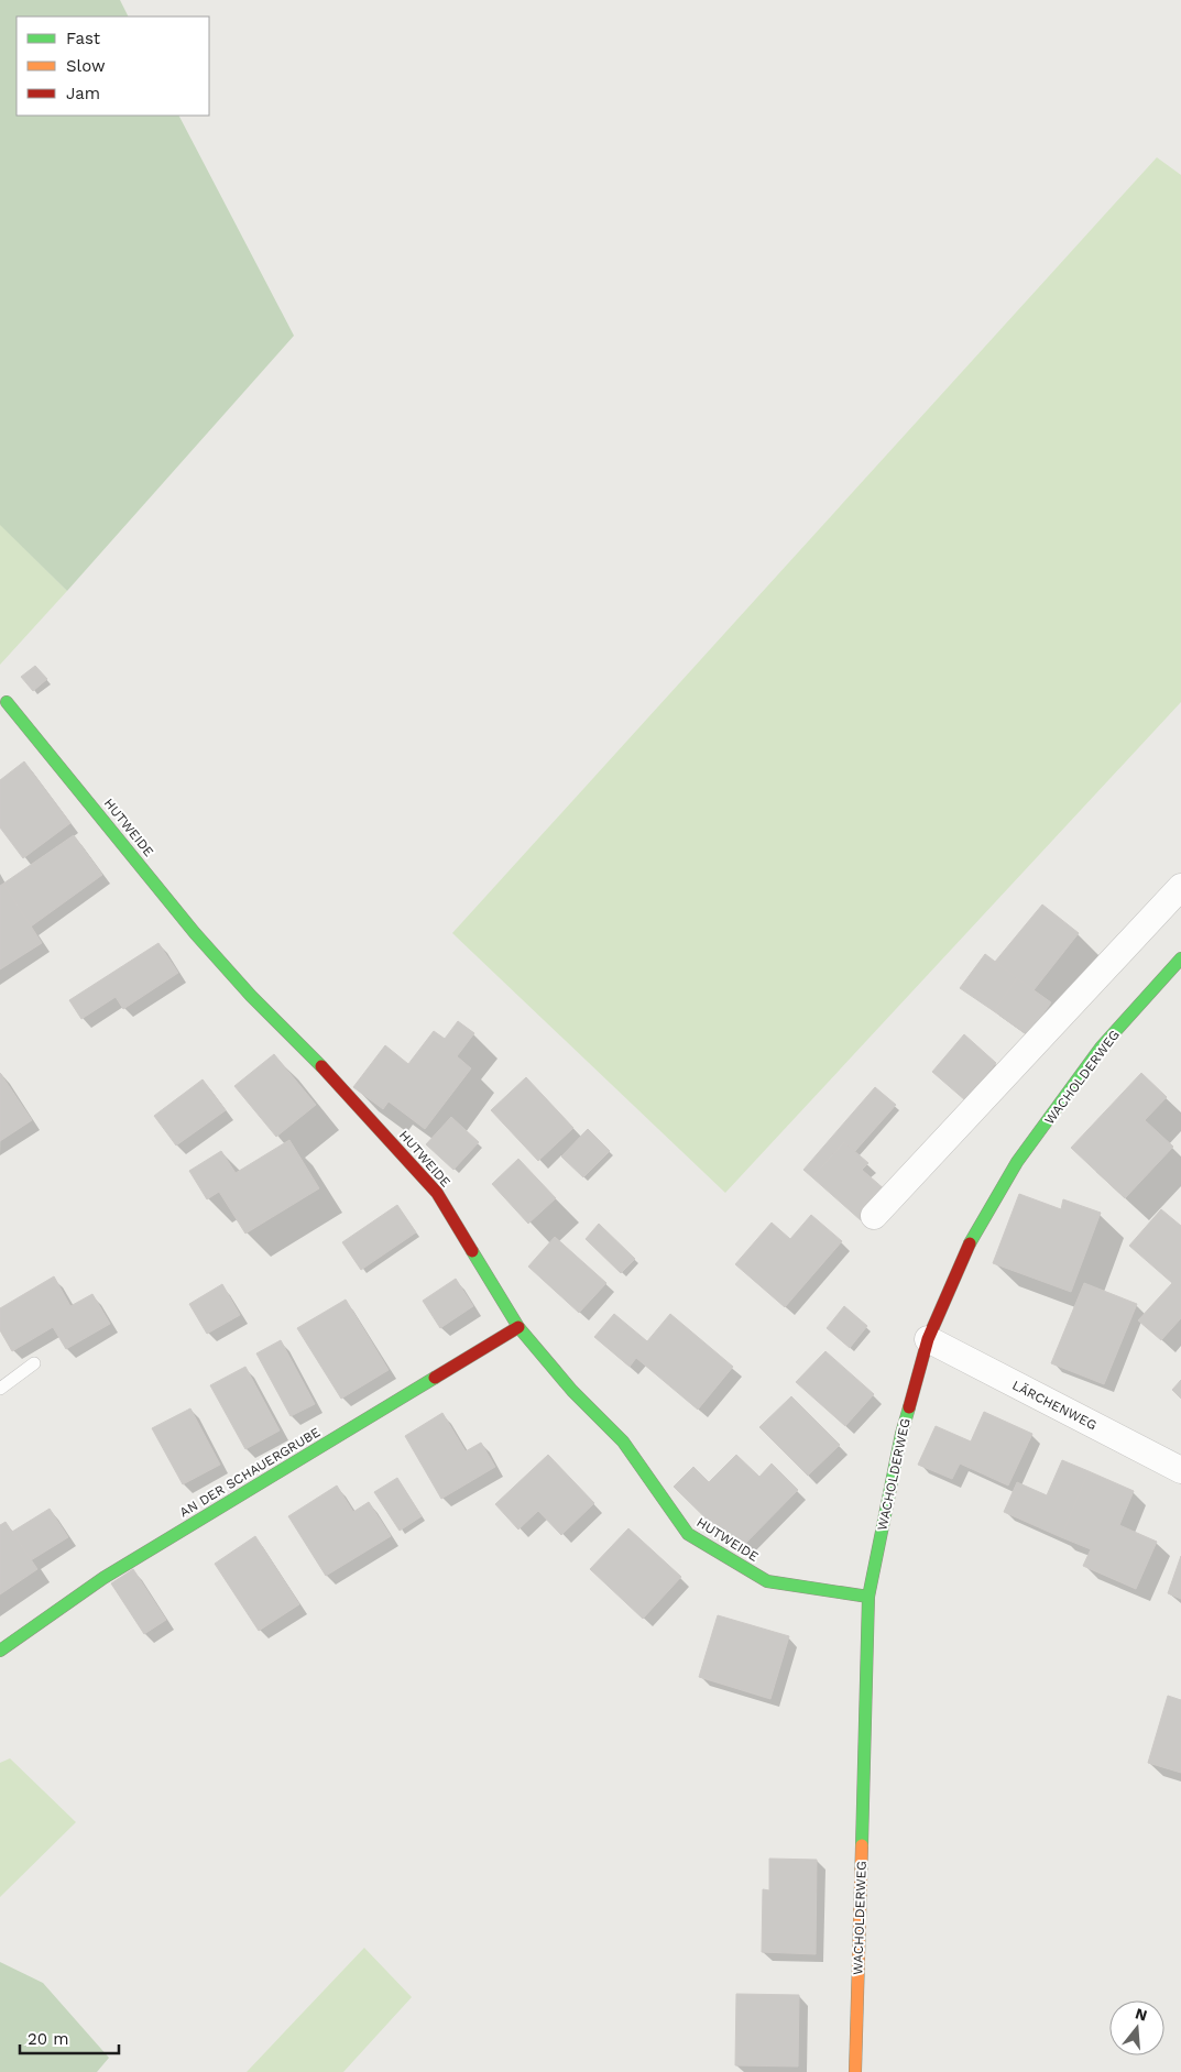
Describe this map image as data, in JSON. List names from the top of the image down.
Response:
{
  "streets": {
    "street": [
      "HUTWEIDE",
      "WACHOLDERWEG",
      "LÄRCHENWEG",
      "AN DER SCHAUERGRUBE"
    ]
  },
  "crossings": [
    ["HUTWEIDE", "WACHOLDERWEG"],
    ["HUTWEIDE", "AN DER SCHAUERGRUBE"],
    ["WACHOLDERWEG", "LÄRCHENWEG"]
  ],
  "legend": ["Fast", "Slow", "Jam"],
  "scale_bar": "20 m",
  "north": "top"
}
